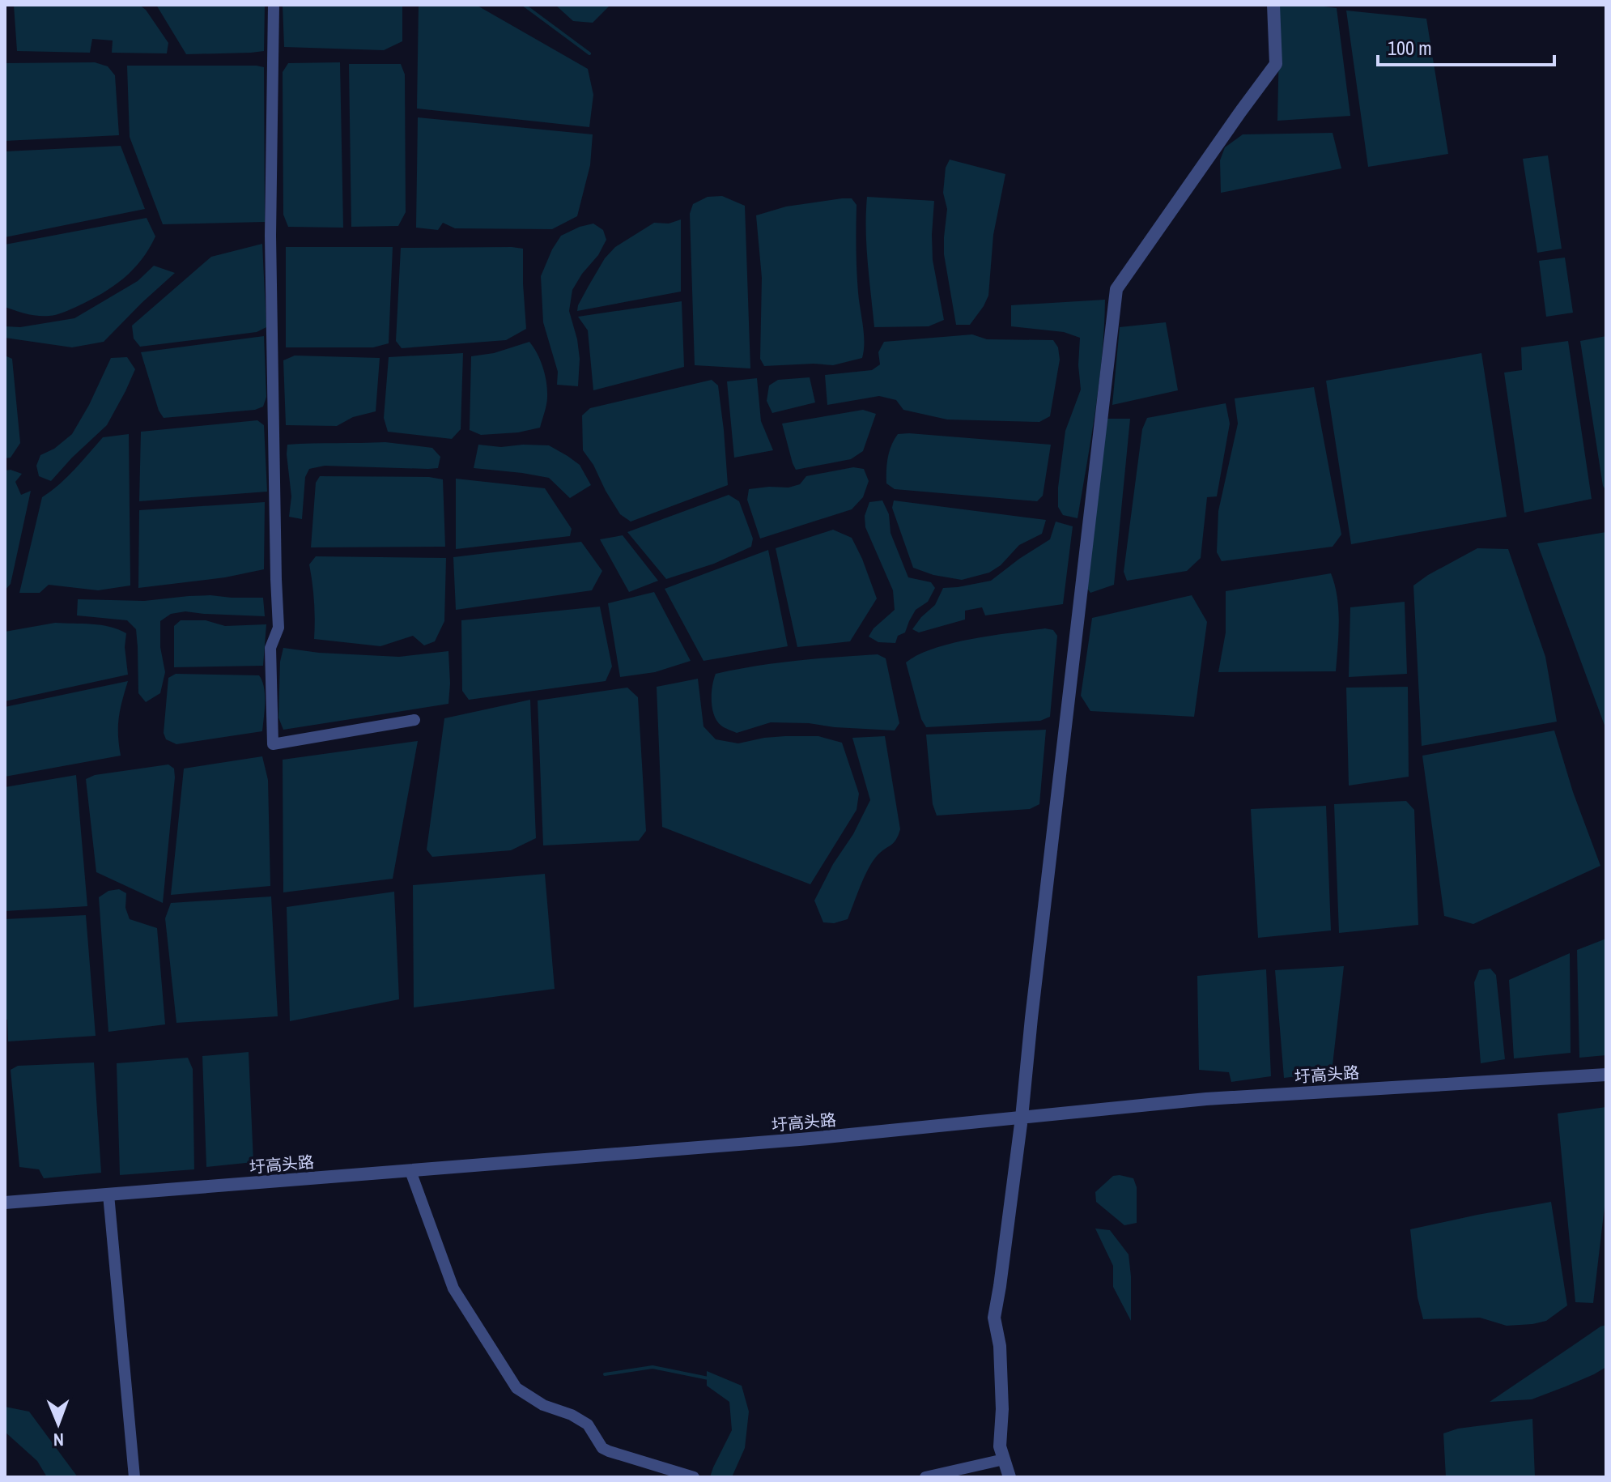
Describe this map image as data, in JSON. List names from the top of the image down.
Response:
{
  "streets": {
    "street": ["圩高头路"]
  },
  "scale_bar": "100 m",
  "north": "bottom"
}
